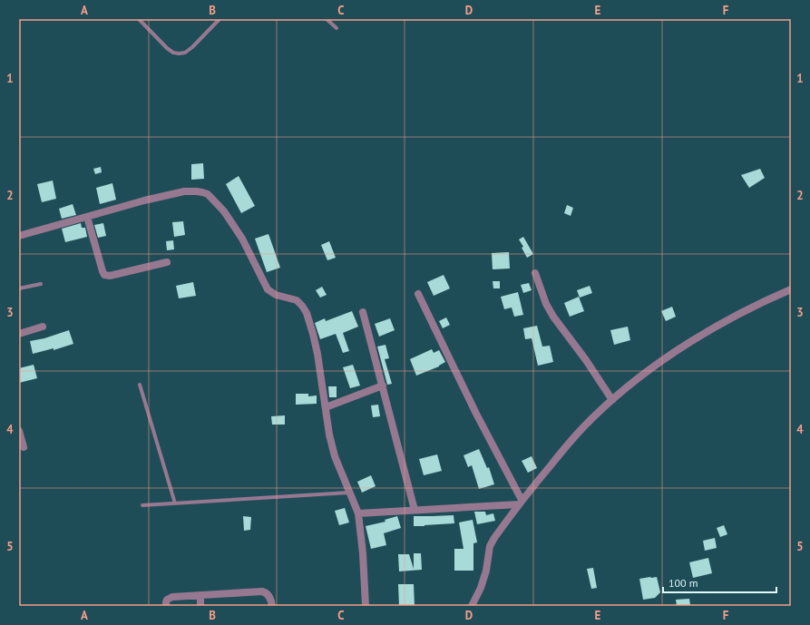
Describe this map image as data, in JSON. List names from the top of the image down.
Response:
{
  "scale_bar": "100 m",
  "grid": {
    "columns": [
      "A",
      "B",
      "C",
      "D",
      "E",
      "F"
    ],
    "rows": [
      "1",
      "2",
      "3",
      "4",
      "5"
    ]
  }
}
